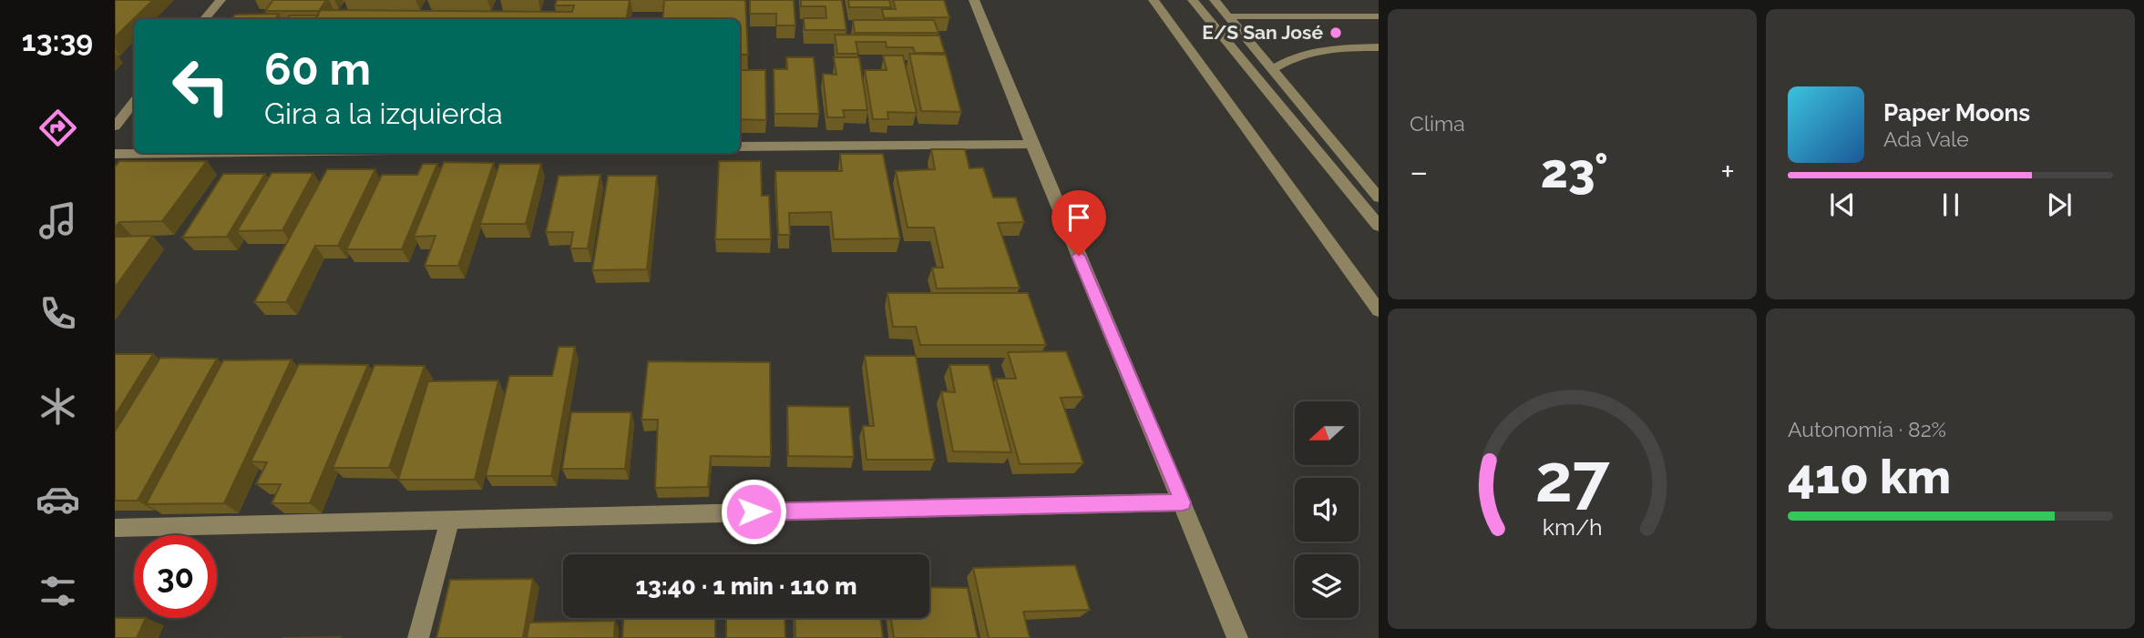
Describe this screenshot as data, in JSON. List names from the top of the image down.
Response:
{
  "places": ["E/S San José"],
  "north": "left",
  "page": {
    "tabs": "13:39",
    "tile": [
      "Clima",
      ["Autonomía · 82%", "410 km"]
    ],
    "turn": ["60 m", "Gira a la izquierda"],
    "song": ["Paper Moons", "Ada Vale"],
    "heat": ["−", "23°", "+"],
    "limit": "30",
    "trip": "13:40 · 1 min · 110 m",
    "gauge": ["27", "km/h"]
  }
}
